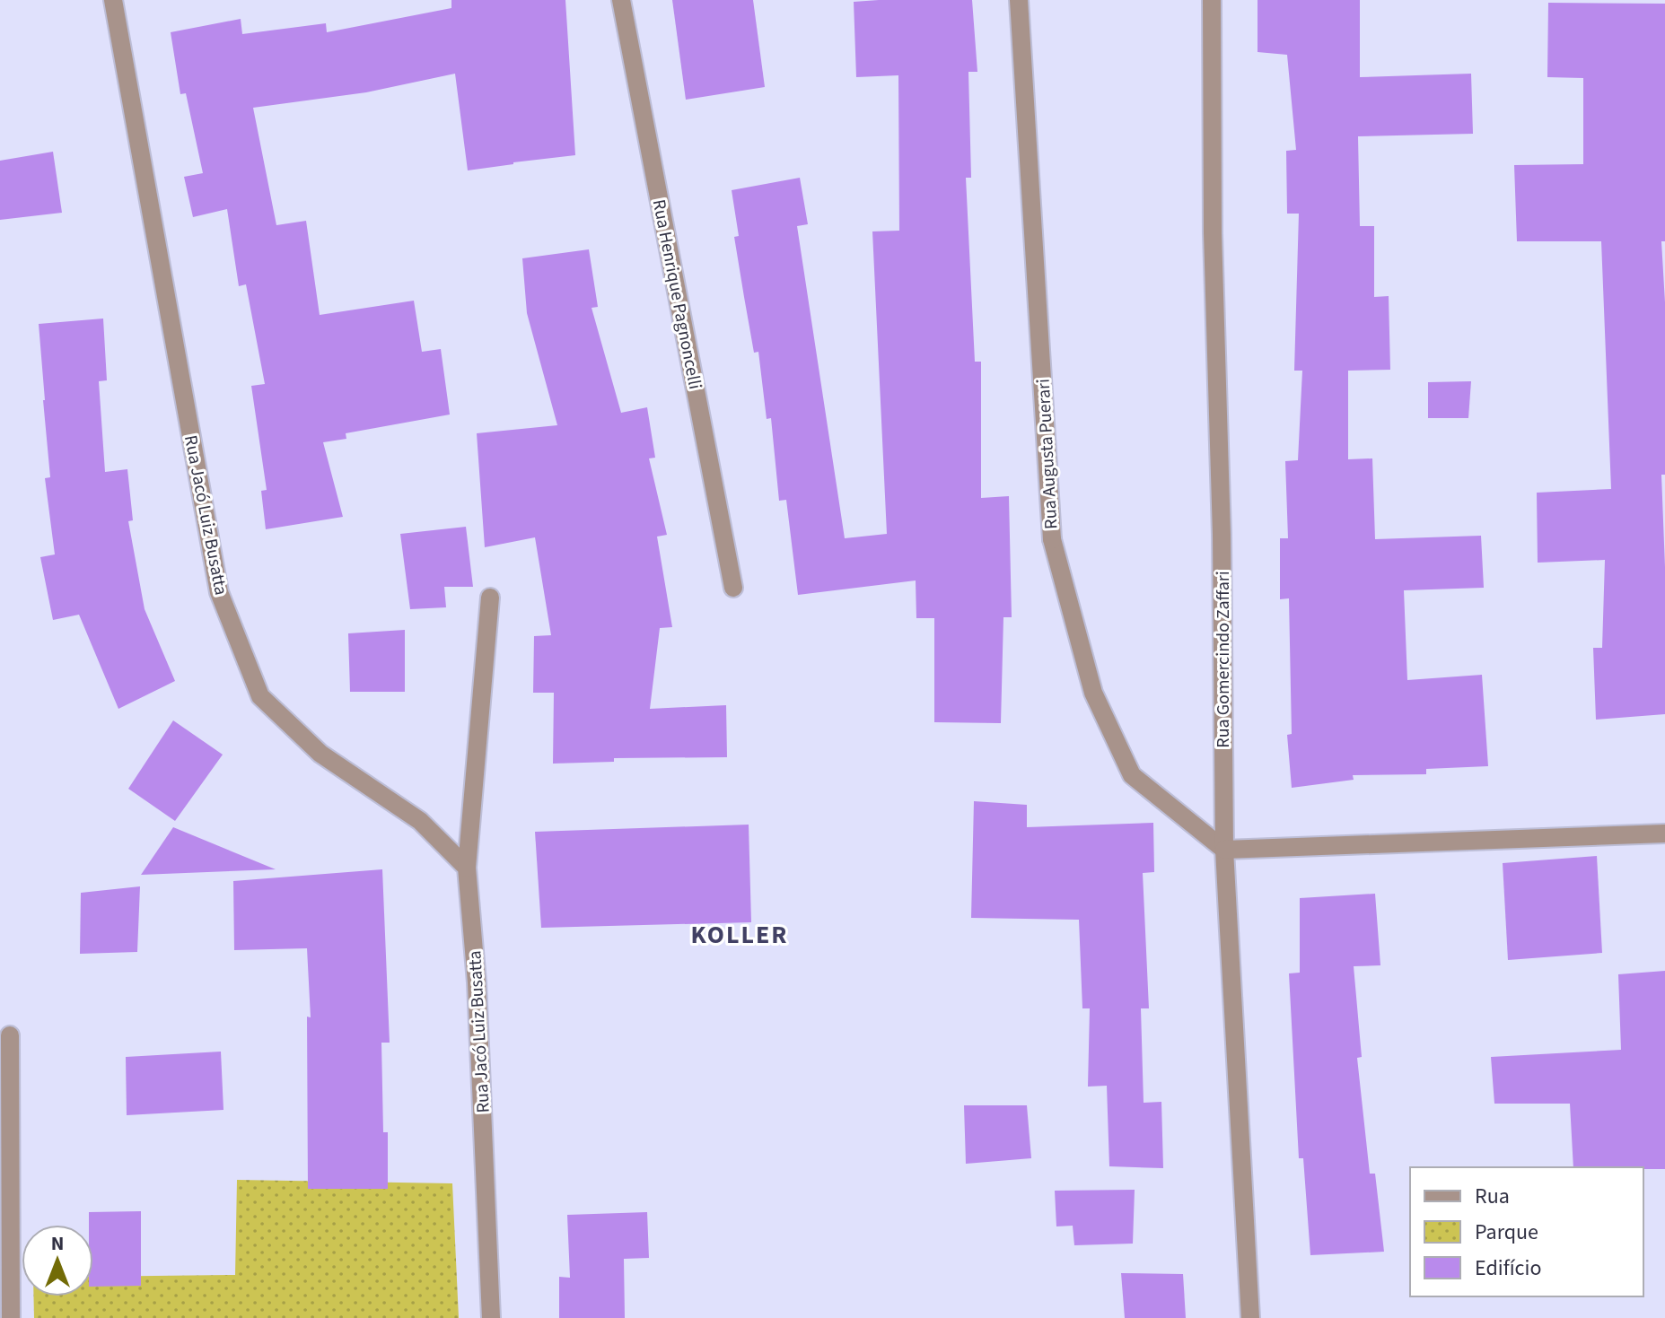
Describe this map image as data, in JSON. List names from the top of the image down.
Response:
{
  "streets": {
    "street": [
      "Rua Henrique Pagnoncelli",
      "Rua Augusta Puerari",
      "Rua Jacó Luiz Busatta",
      "Rua Gomercindo Zaffari"
    ]
  },
  "crossings": [
    ["Rua Augusta Puerari", "Rua Gomercindo Zaffari"]
  ],
  "districts": ["KOLLER"],
  "legend": ["Rua", "Parque", "Edifício"],
  "north": "top"
}
